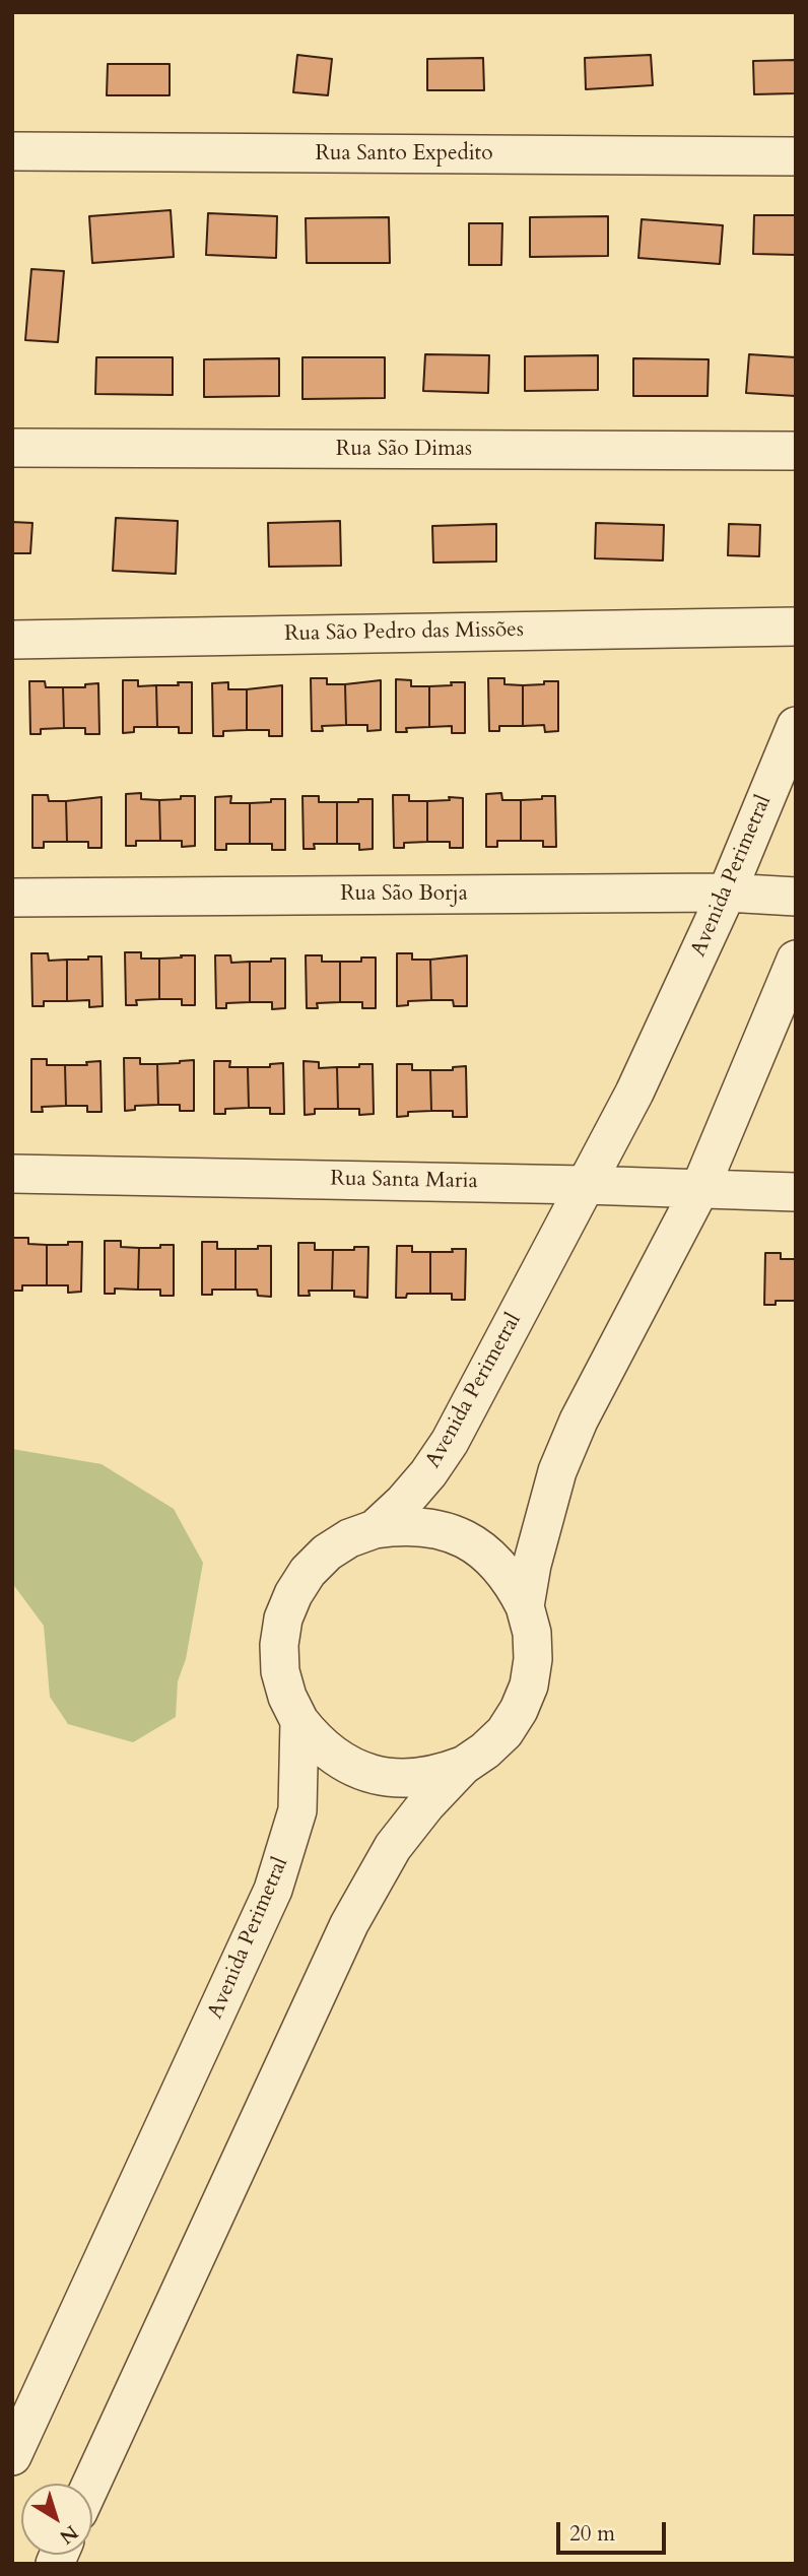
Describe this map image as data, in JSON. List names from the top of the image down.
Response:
{
  "streets": {
    "street": [
      "Rua Santo Expedito",
      "Rua São Dimas",
      "Rua São Pedro das Missões",
      "Avenida Perimetral",
      "Rua São Borja",
      "Rua Santa Maria"
    ]
  },
  "crossings": [
    ["Avenida Perimetral", "Rua São Borja"],
    ["Avenida Perimetral", "Rua Santa Maria"]
  ],
  "scale_bar": "20 m",
  "north": "bottom right"
}
